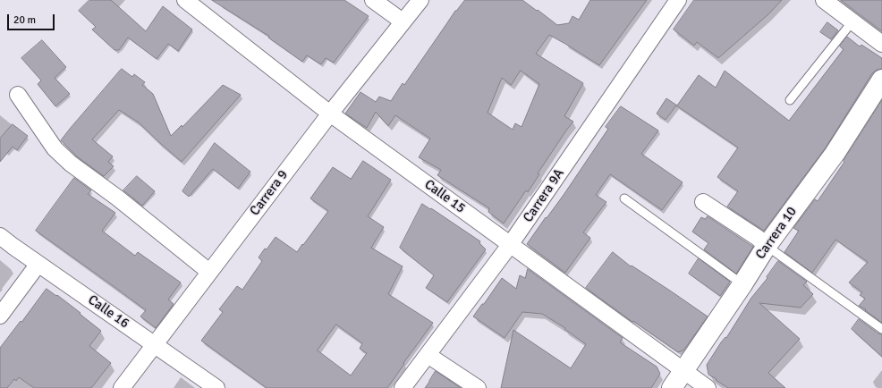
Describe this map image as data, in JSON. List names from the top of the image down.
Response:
{
  "streets": {
    "street": [
      "Carrera 9",
      "Carrera 9A",
      "Calle 15",
      "Carrera 10",
      "Calle 16"
    ]
  },
  "crossings": [
    ["Carrera 9", "Calle 15"],
    ["Carrera 9", "Calle 16"],
    ["Carrera 9A", "Calle 15"],
    ["Calle 15", "Carrera 10"]
  ],
  "scale_bar": "20 m"
}
